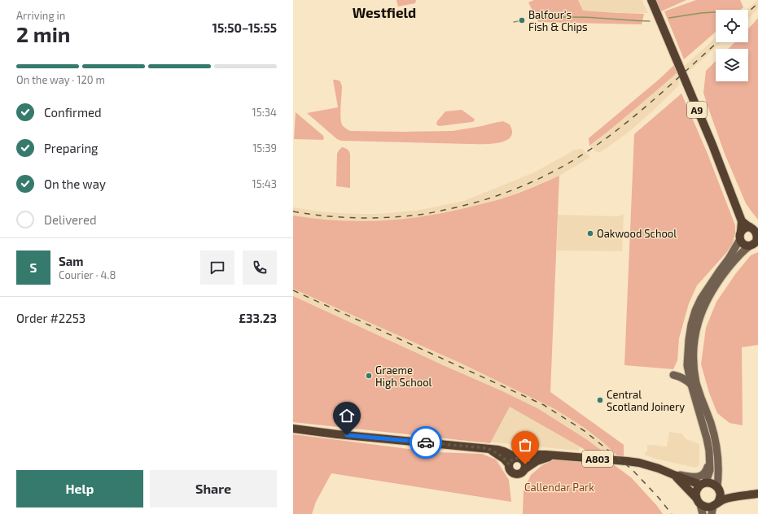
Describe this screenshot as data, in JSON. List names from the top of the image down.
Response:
{
  "streets": {
    "main road": ["A9", "A803"]
  },
  "districts": ["Westfield"],
  "parks": ["Callendar Park"],
  "places": [
    "Balfour's Fish & Chips",
    "Oakwood School",
    "Graeme High School",
    "Central Scotland Joinery"
  ],
  "page": {
    "heading": ["2 min", "Arriving in", "15:50–15:55"],
    "panel": [
      "Sam",
      "Courier · 4.8",
      "Order #2253",
      "£33.23"
    ],
    "bar": "On the way · 120 m",
    "list": [
      ["Confirmed", "15:34"],
      ["Preparing", "15:39"],
      ["On the way", "15:43"],
      "Delivered"
    ],
    "round": "S",
    "buttons": ["Help", "Share"]
  }
}
